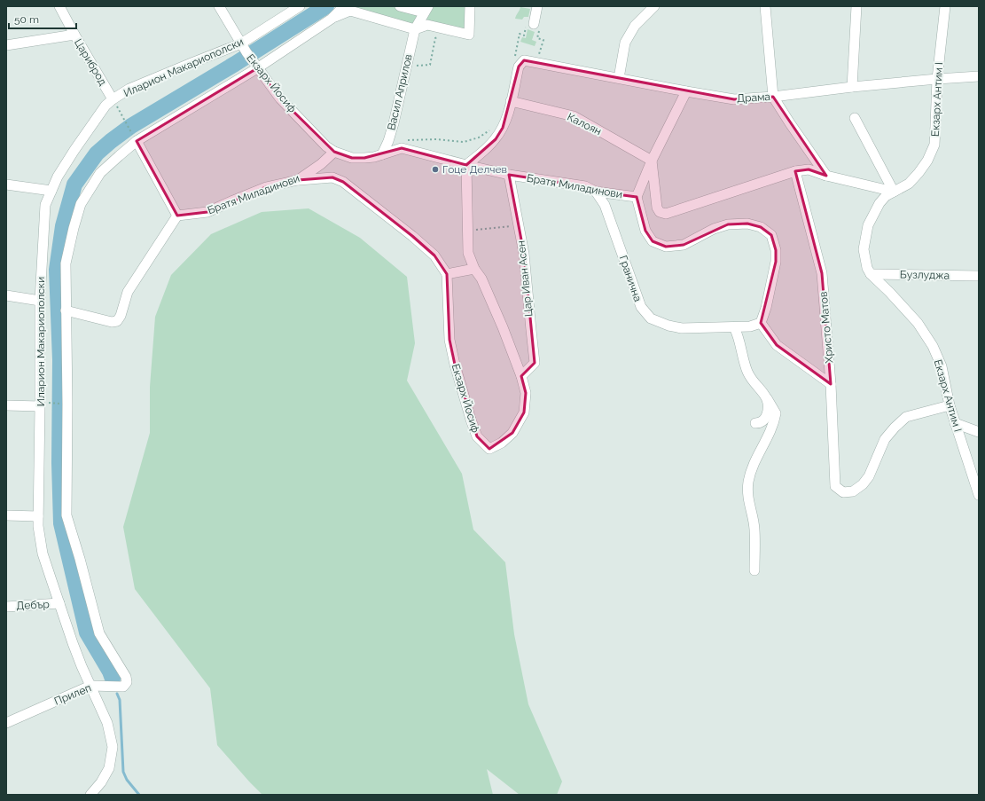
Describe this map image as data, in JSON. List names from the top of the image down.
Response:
{
  "streets": {
    "street": [
      "Цариброд",
      "Иларион Макариополски",
      "Екзарх Йосиф",
      "Васил Априлов",
      "Драма",
      "Екзарх Антим I",
      "Калоян",
      "Братя Миладинови",
      "Бузлуджа",
      "Цар Иван Асен",
      "Гранична",
      "Христо Матов",
      "Дебър",
      "Прилеп"
    ]
  },
  "crossings": [
    ["Цариброд", "Иларион Макариополски"],
    ["Иларион Макариополски", "Екзарх Йосиф"],
    ["Иларион Макариополски", "Дебър"],
    ["Иларион Макариополски", "Прилеп"],
    ["Екзарх Йосиф", "Братя Миладинови"],
    ["Екзарх Йосиф", "Цар Иван Асен"],
    ["Васил Априлов", "Братя Миладинови"],
    ["Драма", "Екзарх Антим I"],
    ["Екзарх Антим I", "Бузлуджа"],
    ["Екзарх Антим I", "Христо Матов"],
    ["Калоян", "Братя Миладинови"],
    ["Братя Миладинови", "Цар Иван Асен"],
    ["Братя Миладинови", "Гранична"]
  ],
  "places": ["Гоце Делчев"],
  "scale_bar": "50 m"
}
